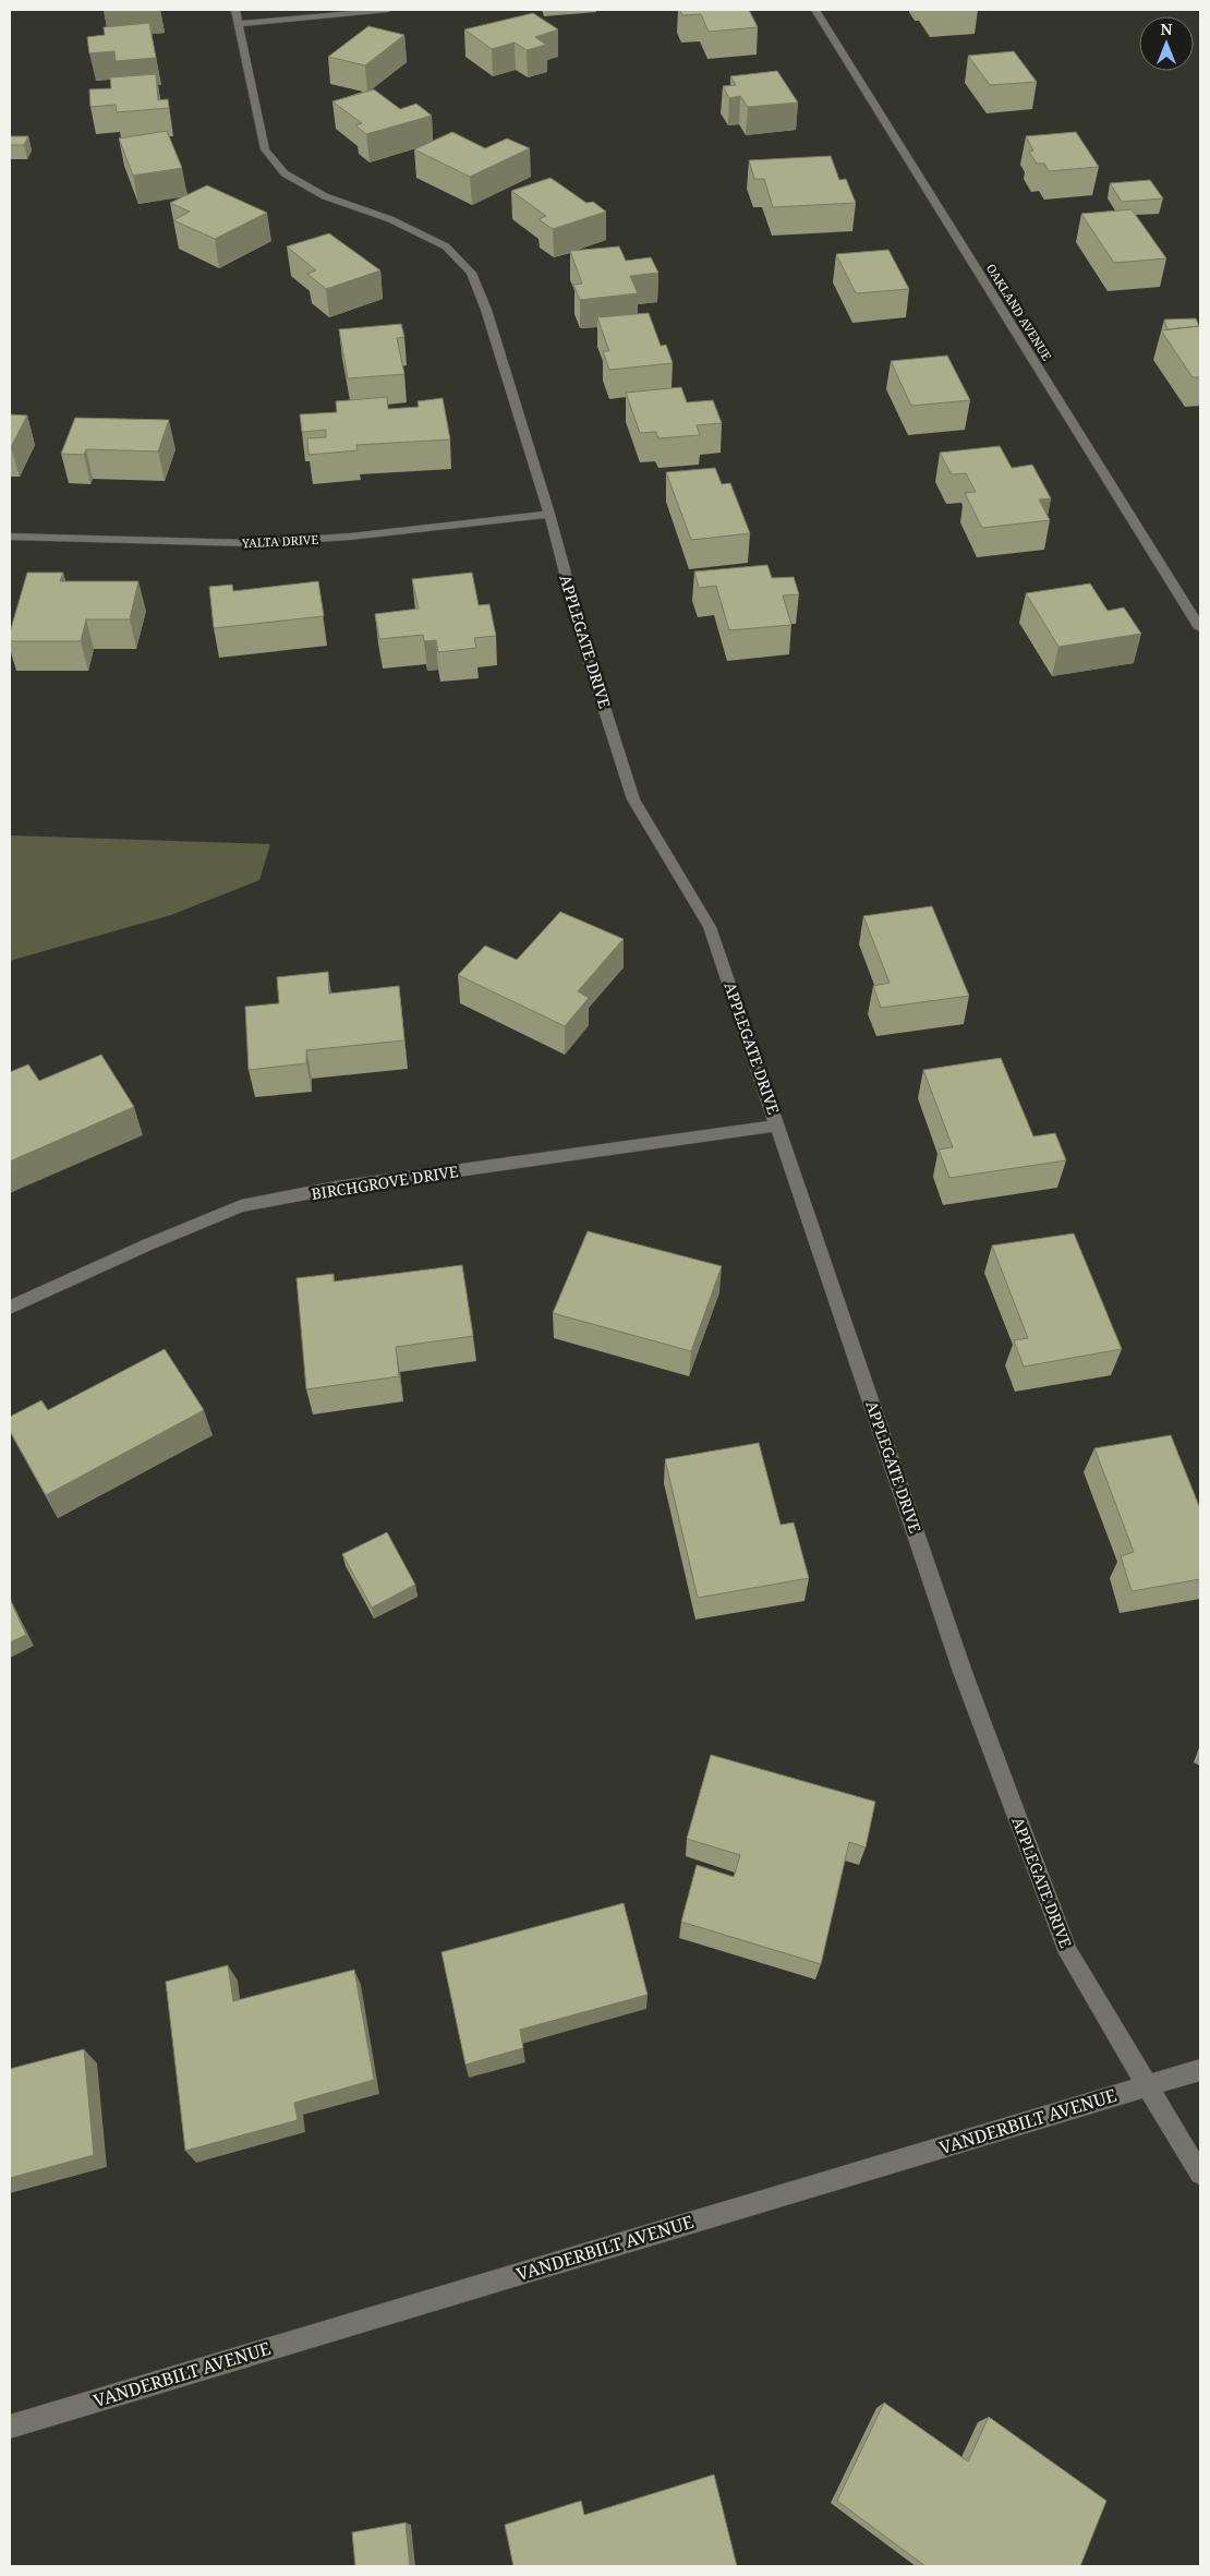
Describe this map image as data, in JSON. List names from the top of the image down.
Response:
{
  "streets": {
    "street": [
      "OAKLAND AVENUE",
      "YALTA DRIVE",
      "APPLEGATE DRIVE",
      "BIRCHGROVE DRIVE",
      "VANDERBILT AVENUE"
    ]
  },
  "crossings": [
    ["YALTA DRIVE", "APPLEGATE DRIVE"],
    ["APPLEGATE DRIVE", "BIRCHGROVE DRIVE"],
    ["APPLEGATE DRIVE", "VANDERBILT AVENUE"]
  ],
  "north": "top"
}
